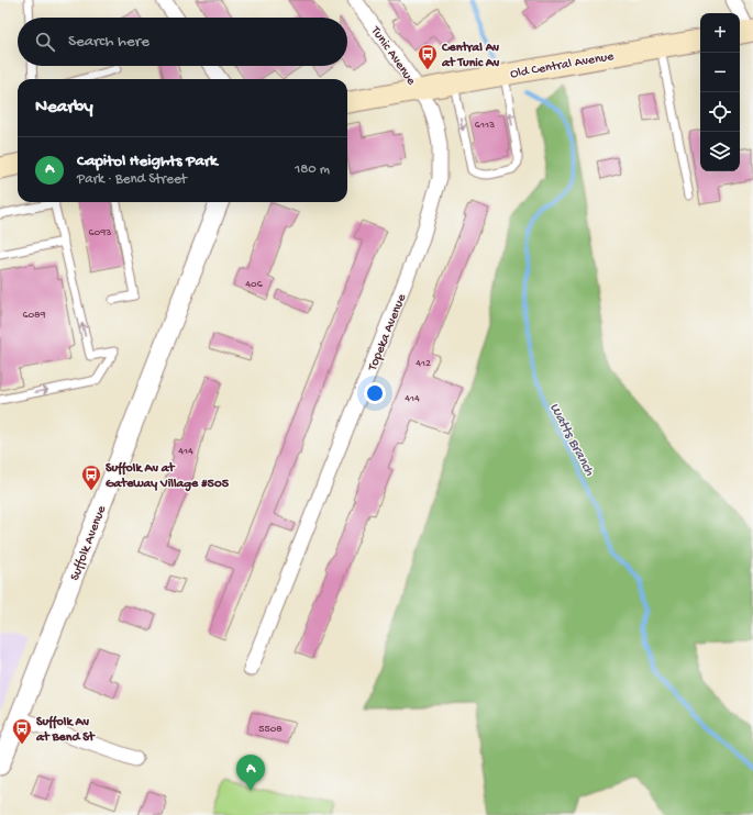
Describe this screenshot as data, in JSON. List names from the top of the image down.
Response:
{
  "streets": {
    "main road": ["Old Central Avenue"],
    "street": ["Tunic Avenue", "Topeka Avenue", "Suffolk Avenue"]
  },
  "crossings": [
    ["Tunic Avenue", "Old Central Avenue"],
    ["Tunic Avenue", "Topeka Avenue"],
    ["Old Central Avenue", "Topeka Avenue"]
  ],
  "water": ["Watts Branch"],
  "places": {
    "bus stop": ["Central Av at Tunic Av", "Suffolk Av at Gateway Village #505", "Suffolk Av at Bend St"]
  },
  "house_numbers": [
    "6113",
    "6093",
    "406",
    "6089",
    "412",
    "414",
    "414",
    "5508"
  ],
  "page": {
    "map_buttons": ["+", "−"],
    "search": "Search here",
    "heading": "Nearby",
    "list": [
      {
        "mark": "A",
        "name": "Capitol Heights Park",
        "note": "Park · Bend Street",
        "value": "180 m"
      }
    ],
    "pins": "A"
  }
}
